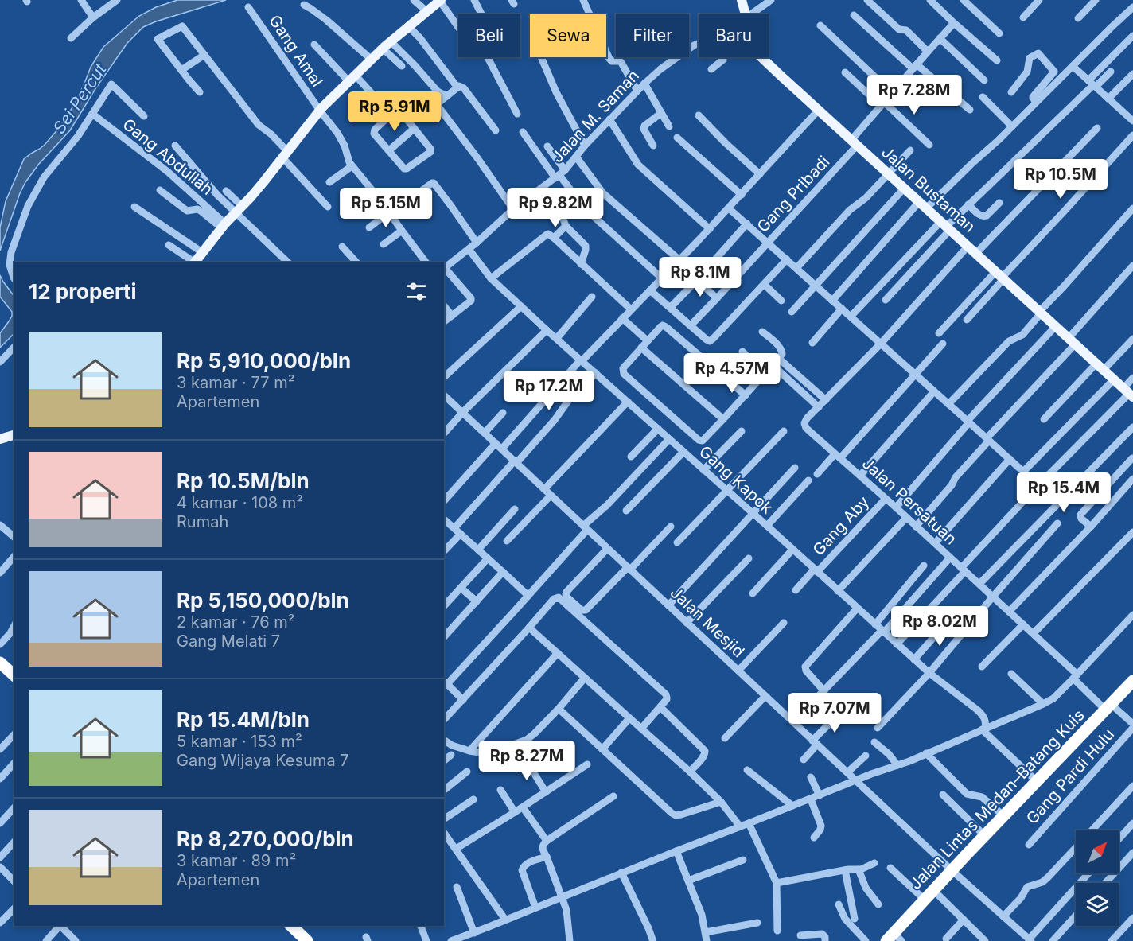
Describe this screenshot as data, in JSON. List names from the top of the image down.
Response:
{
  "streets": {
    "highway": ["Jalan Lintas Medan–Batang Kuis"],
    "main road": ["Jalan Bustaman"],
    "street": [
      "Gang Amal",
      "Jalan M. Saman",
      "Gang Abdullah",
      "Gang Pribadi",
      "Gang Kapok",
      "Jalan Persatuan",
      "Gang Aby",
      "Jalan Mesjid",
      "Gang Pardi Hulu"
    ]
  },
  "crossings": [
    ["Jalan M. Saman", "Gang Kapok"],
    ["Jalan Bustaman", "Gang Pribadi"],
    ["Jalan Bustaman", "Jalan Persatuan"],
    ["Gang Kapok", "Gang Aby"],
    ["Gang Kapok", "Jalan Lintas Medan–Batang Kuis"],
    ["Jalan Persatuan", "Gang Aby"],
    ["Jalan Persatuan", "Gang Pardi Hulu"],
    ["Jalan Persatuan", "Jalan Lintas Medan–Batang Kuis"],
    ["Jalan Mesjid", "Jalan Lintas Medan–Batang Kuis"]
  ],
  "water": ["Sei Percut"],
  "north": "top right",
  "page": {
    "chip": [
      "Beli",
      "Sewa",
      "Filter",
      "Baru"
    ],
    "price": [
      "Rp 7.28M",
      "Rp 5.91M",
      "Rp 10.5M",
      "Rp 5.15M",
      "Rp 9.82M",
      "Rp 8.1M",
      "Rp 4.57M",
      "Rp 17.2M",
      "Rp 15.4M",
      "Rp 8.02M",
      "Rp 7.07M",
      "Rp 8.27M"
    ],
    "heading": "12 properti",
    "list": [
      {
        "name": "Rp 5,910,000/bln",
        "note": "3 kamar · 77 m² · Apartemen"
      },
      {
        "name": "Rp 10.5M/bln",
        "note": "4 kamar · 108 m² · Rumah"
      },
      {
        "name": "Rp 5,150,000/bln",
        "note": "2 kamar · 76 m² · Gang Melati 7"
      },
      {
        "name": "Rp 15.4M/bln",
        "note": "5 kamar · 153 m² · Gang Wijaya Kesuma 7"
      },
      {
        "name": "Rp 8,270,000/bln",
        "note": "3 kamar · 89 m² · Apartemen"
      }
    ]
  }
}
